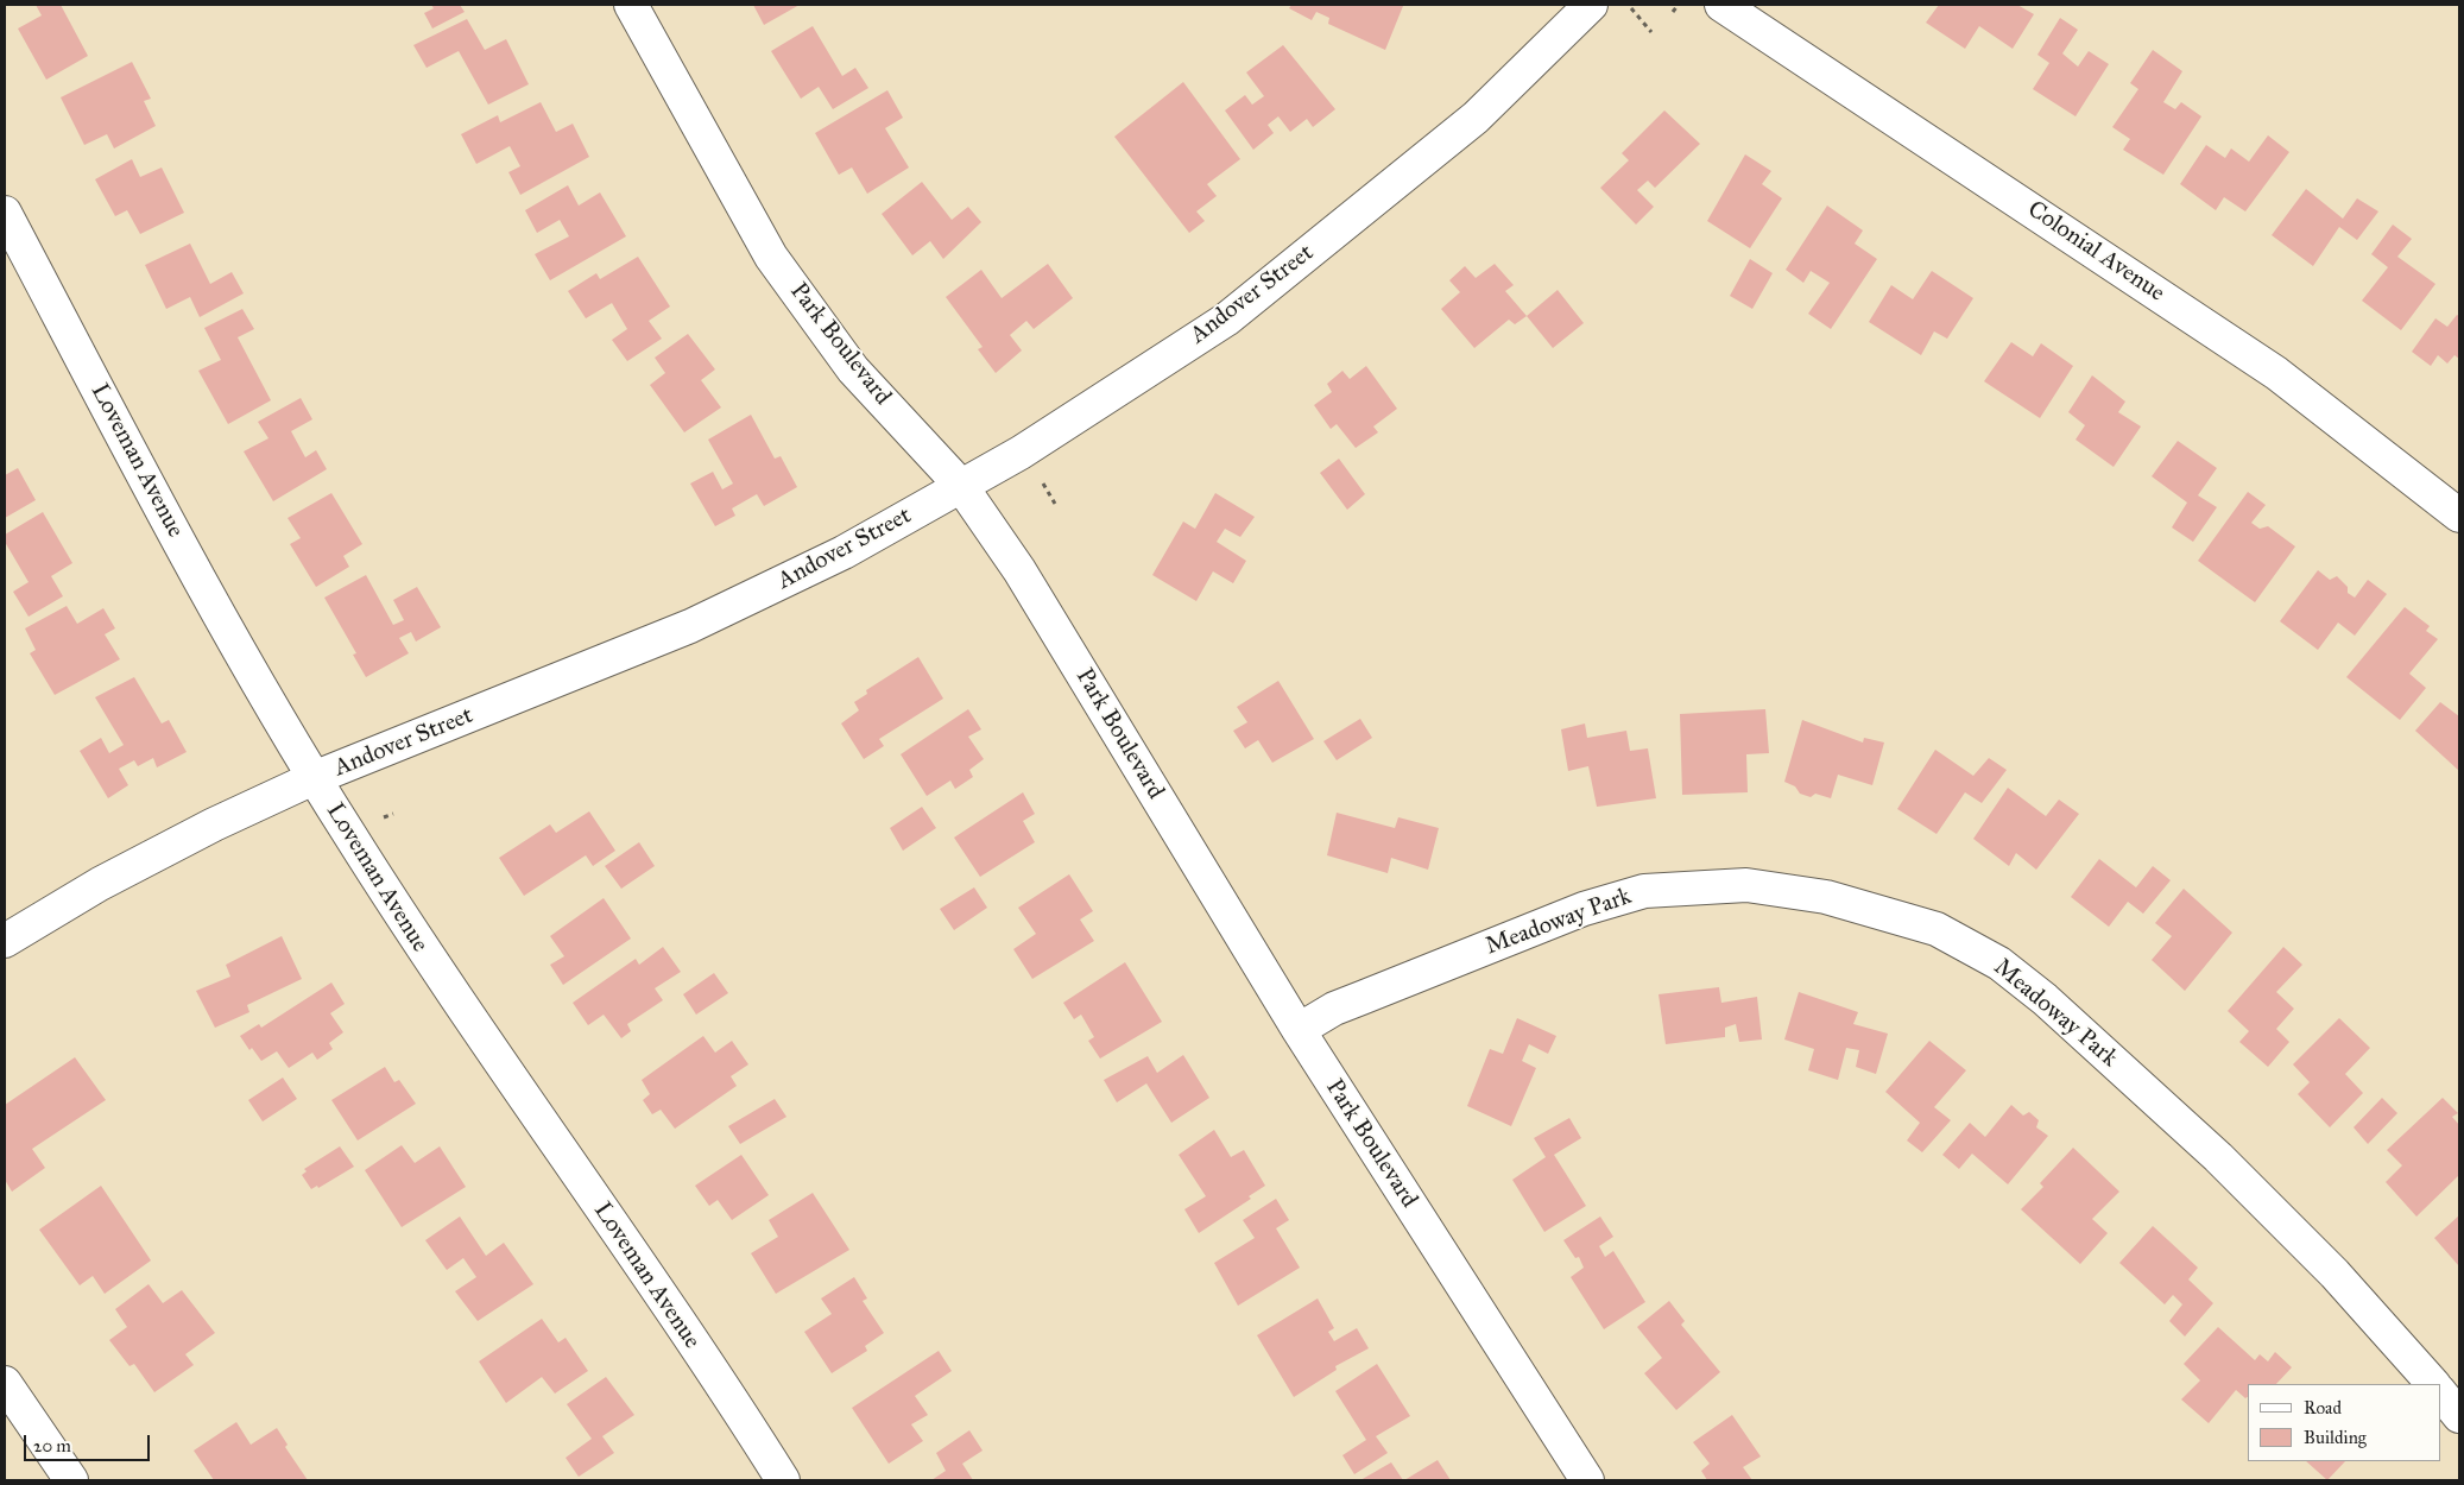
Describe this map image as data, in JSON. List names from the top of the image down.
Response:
{
  "streets": {
    "street": [
      "Colonial Avenue",
      "Andover Street",
      "Park Boulevard",
      "Loveman Avenue",
      "Meadoway Park"
    ]
  },
  "crossings": [
    ["Andover Street", "Park Boulevard"],
    ["Andover Street", "Loveman Avenue"],
    ["Park Boulevard", "Meadoway Park"]
  ],
  "legend": ["Road", "Building"],
  "scale_bar": "20 m"
}
